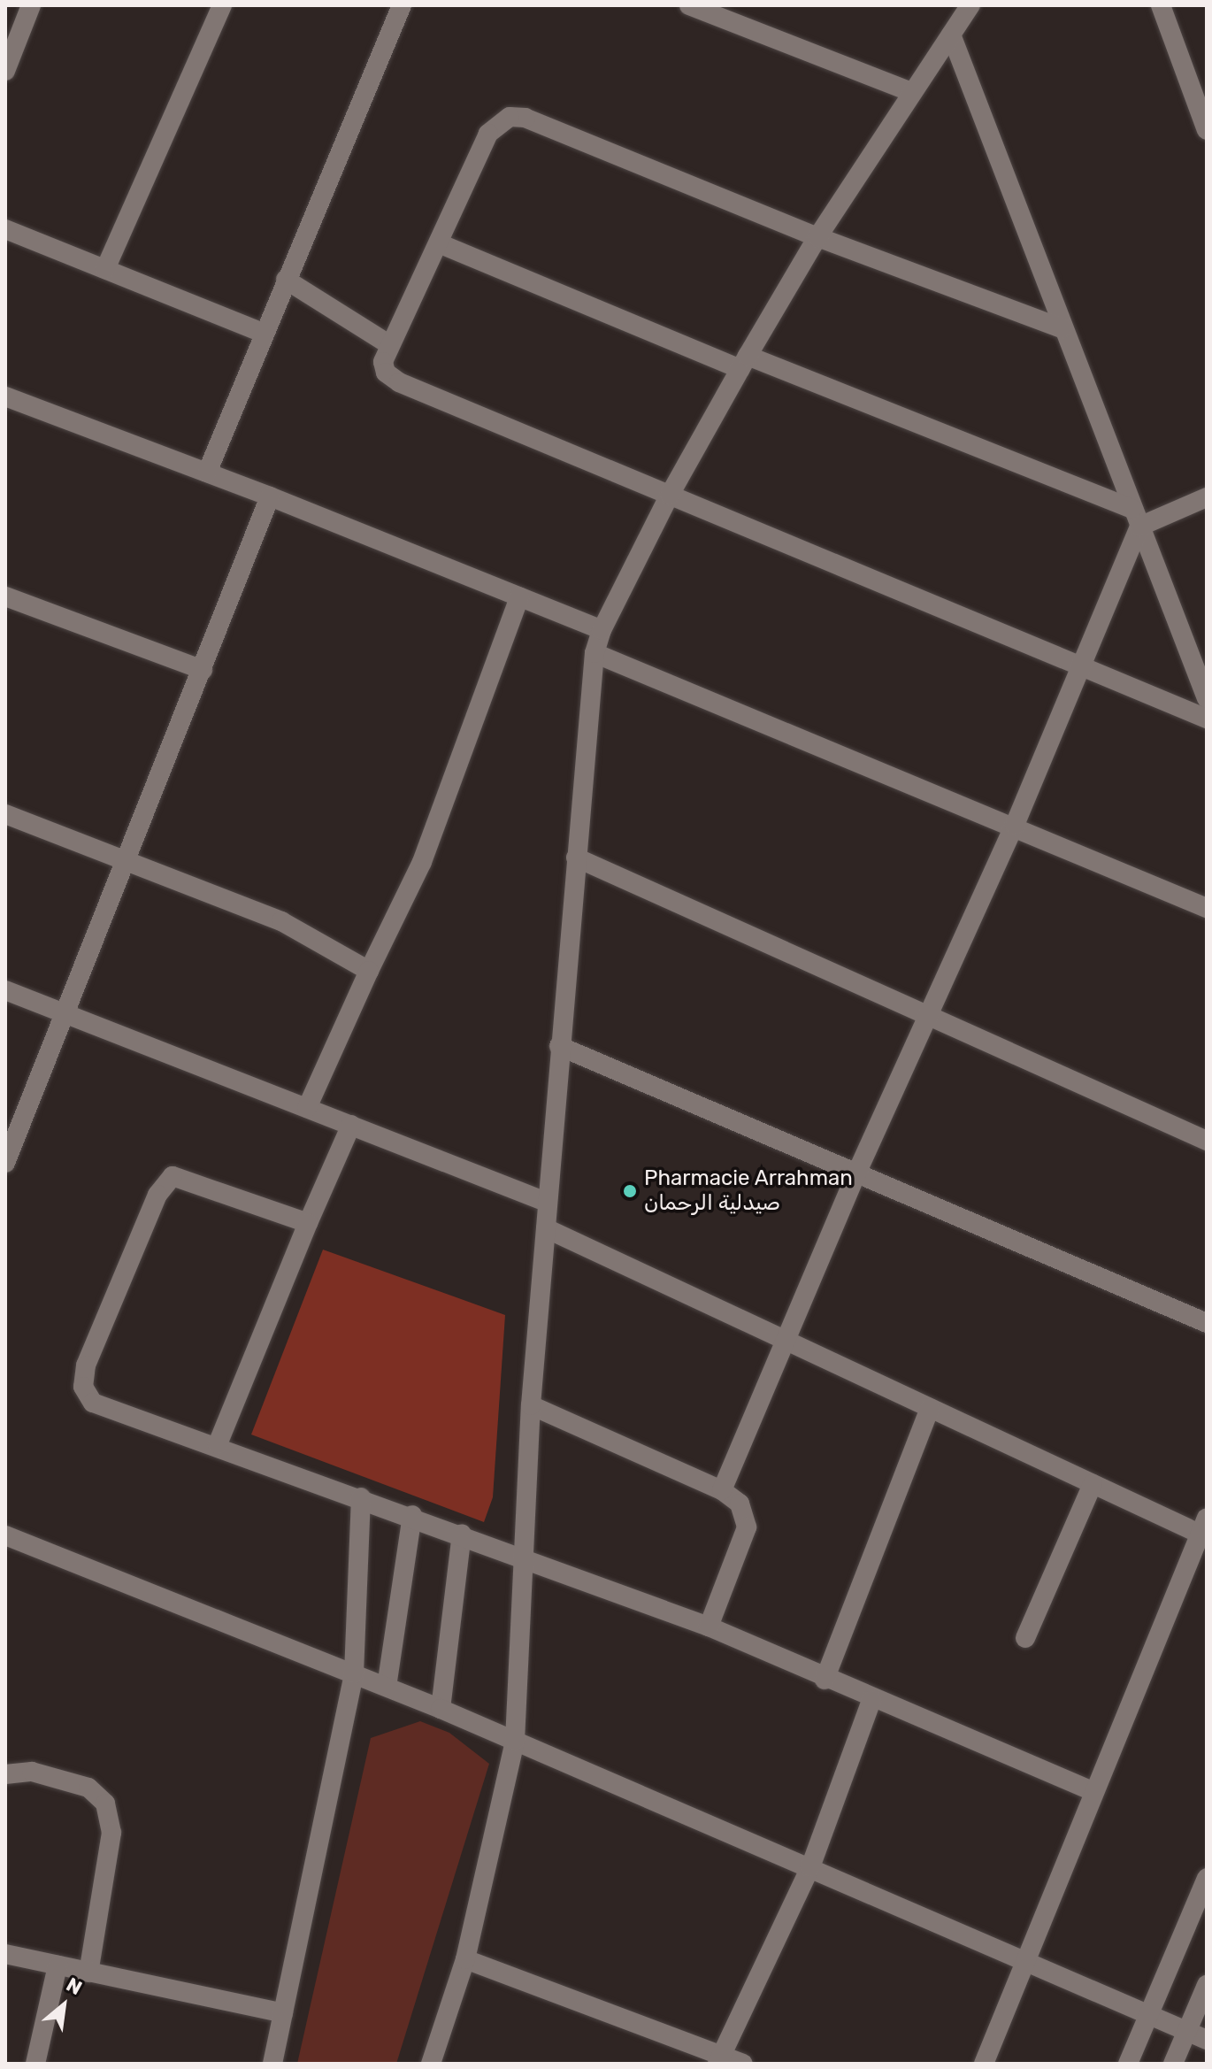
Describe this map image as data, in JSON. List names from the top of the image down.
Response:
{
  "places": ["Pharmacie Arrahman صيدلية الرحمان"],
  "north": "top right"
}
